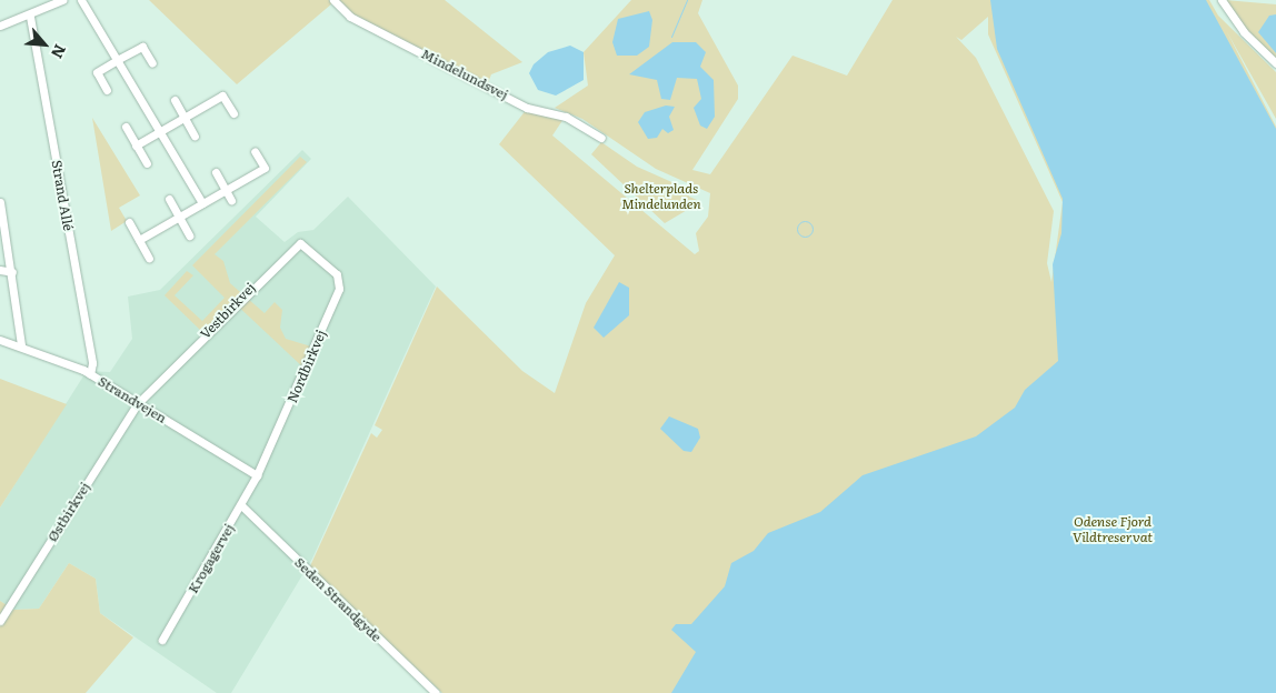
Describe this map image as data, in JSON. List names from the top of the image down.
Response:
{
  "streets": {
    "street": [
      "Mindelundsvej",
      "Strand Allé",
      "Vestbirkvej",
      "Nordbirkvej",
      "Strandvejen",
      "Østbirkvej",
      "Krogagervej",
      "Seden Strandgyde"
    ]
  },
  "crossings": [
    ["Strand Allé", "Strandvejen"],
    ["Vestbirkvej", "Nordbirkvej"],
    ["Vestbirkvej", "Strandvejen"],
    ["Vestbirkvej", "Østbirkvej"],
    ["Nordbirkvej", "Strandvejen"],
    ["Nordbirkvej", "Krogagervej"],
    ["Strandvejen", "Østbirkvej"],
    ["Strandvejen", "Krogagervej"],
    ["Krogagervej", "Seden Strandgyde"]
  ],
  "parks": ["Shelterplads Mindelunden", "Odense Fjord Vildtreservat"],
  "north": "bottom right"
}
